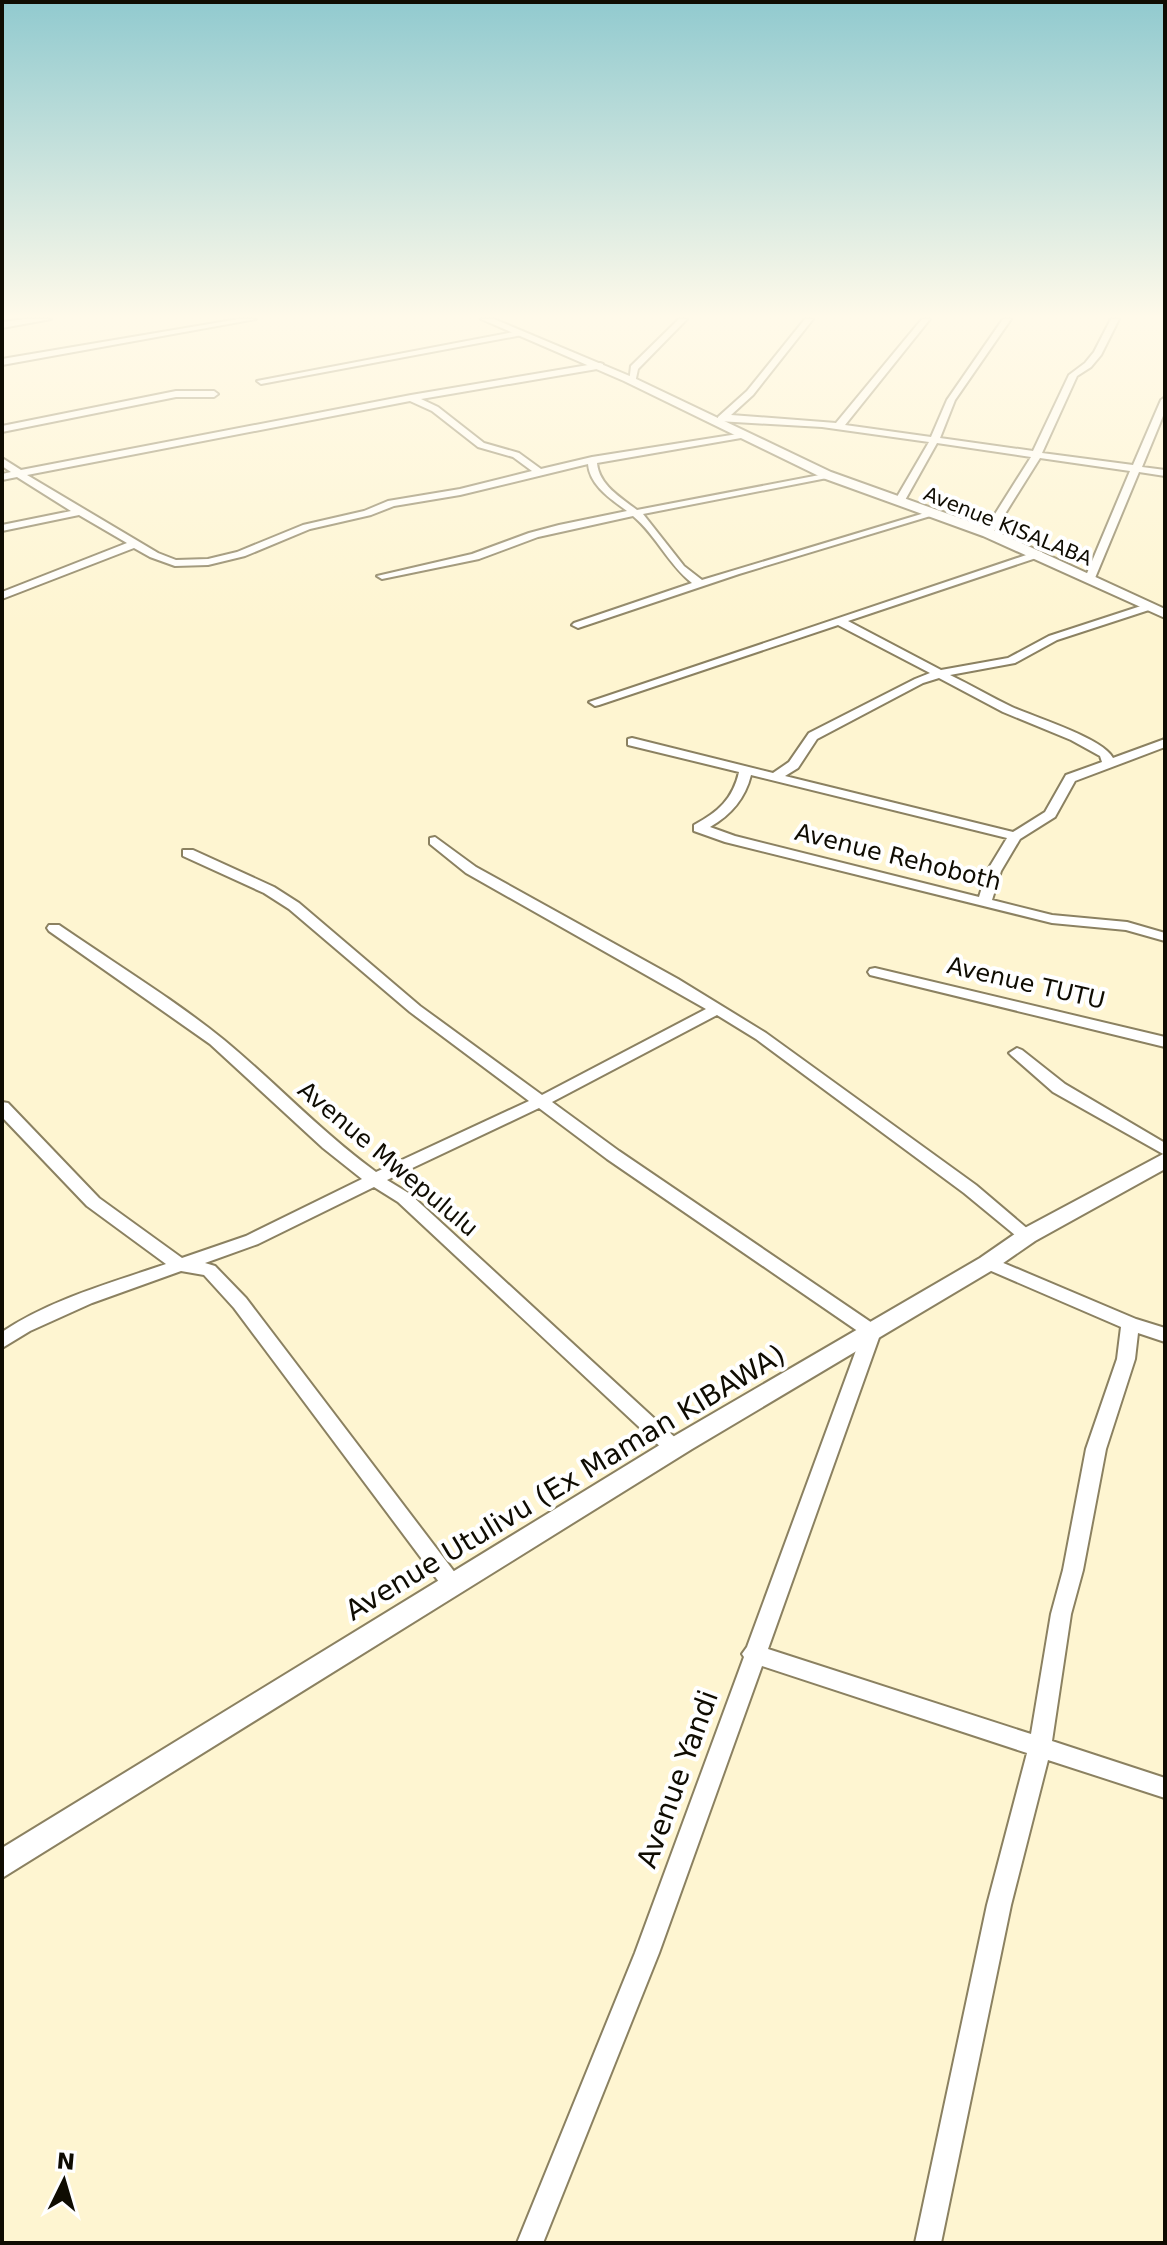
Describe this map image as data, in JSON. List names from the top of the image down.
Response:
{
  "streets": {
    "street": [
      "Avenue KISALABA",
      "Avenue Rehoboth",
      "Avenue TUTU",
      "Avenue Mwepululu",
      "Avenue Utulivu (Ex Maman KIBAWA)",
      "Avenue Yandi"
    ]
  },
  "crossings": [
    ["Avenue Mwepululu", "Avenue Utulivu (Ex Maman KIBAWA)"],
    ["Avenue Utulivu (Ex Maman KIBAWA)", "Avenue Yandi"]
  ],
  "north": "top"
}
